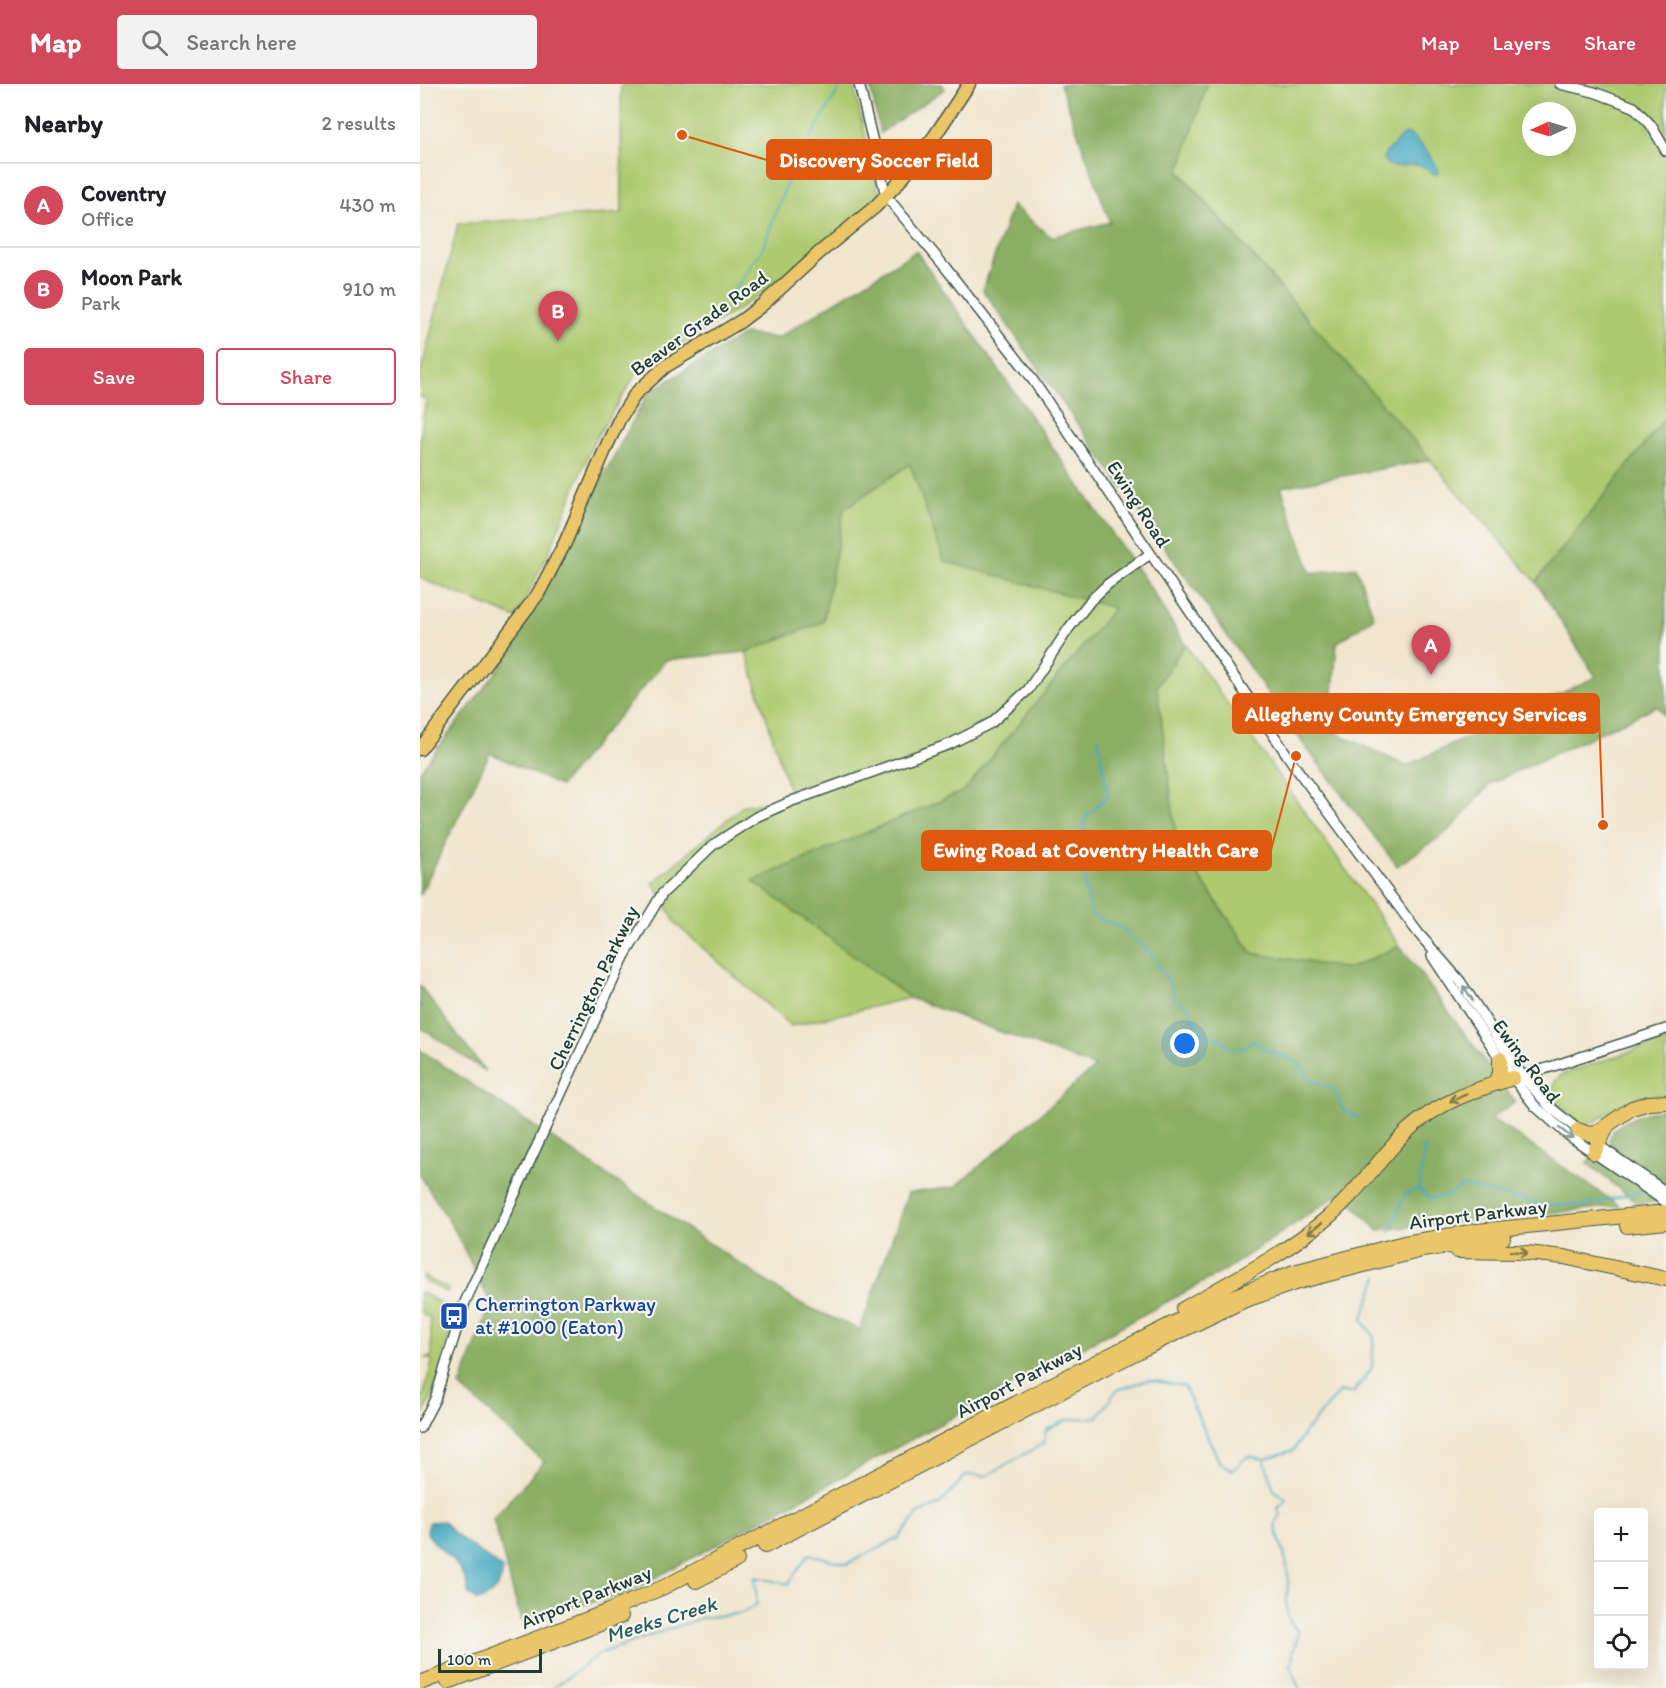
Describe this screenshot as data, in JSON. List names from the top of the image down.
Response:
{
  "streets": {
    "highway": ["Airport Parkway"],
    "main road": ["Beaver Grade Road"],
    "street": ["Ewing Road", "Cherrington Parkway"]
  },
  "crossings": [
    ["Beaver Grade Road", "Ewing Road"],
    ["Ewing Road", "Cherrington Parkway"]
  ],
  "water": ["Meeks Creek"],
  "places": {
    "other": ["Discovery Soccer Field", "Ewing Road at Coventry Health Care", "Allegheny County Emergency Services"],
    "bus stop": ["Cherrington Parkway at #1000 (Eaton)"]
  },
  "scale_bar": "100 m",
  "north": "left",
  "page": {
    "header": "Map",
    "search": "Search here",
    "nav": ["Map", "Layers", "Share"],
    "heading": ["Nearby", "2 results"],
    "list": [
      {
        "mark": "A",
        "name": "Coventry",
        "note": "Office",
        "value": "430 m"
      },
      {
        "mark": "B",
        "name": "Moon Park",
        "note": "Park",
        "value": "910 m"
      }
    ],
    "pins": ["B", "A"],
    "buttons": ["Save", "Share"],
    "map_buttons": ["+", "−"],
    "scale": "100 m"
  }
}
